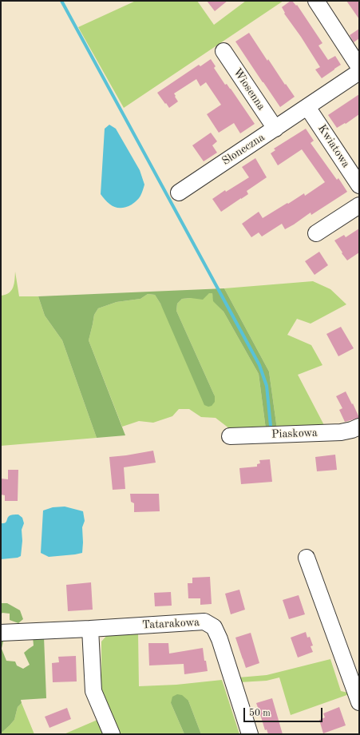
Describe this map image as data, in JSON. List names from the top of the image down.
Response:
{
  "streets": {
    "street": [
      "Wiosenna",
      "Kwiatowa",
      "Słoneczna",
      "Piaskowa",
      "Tatarakowa"
    ]
  },
  "crossings": [
    ["Wiosenna", "Słoneczna"],
    ["Kwiatowa", "Słoneczna"]
  ],
  "scale_bar": "50 m"
}
